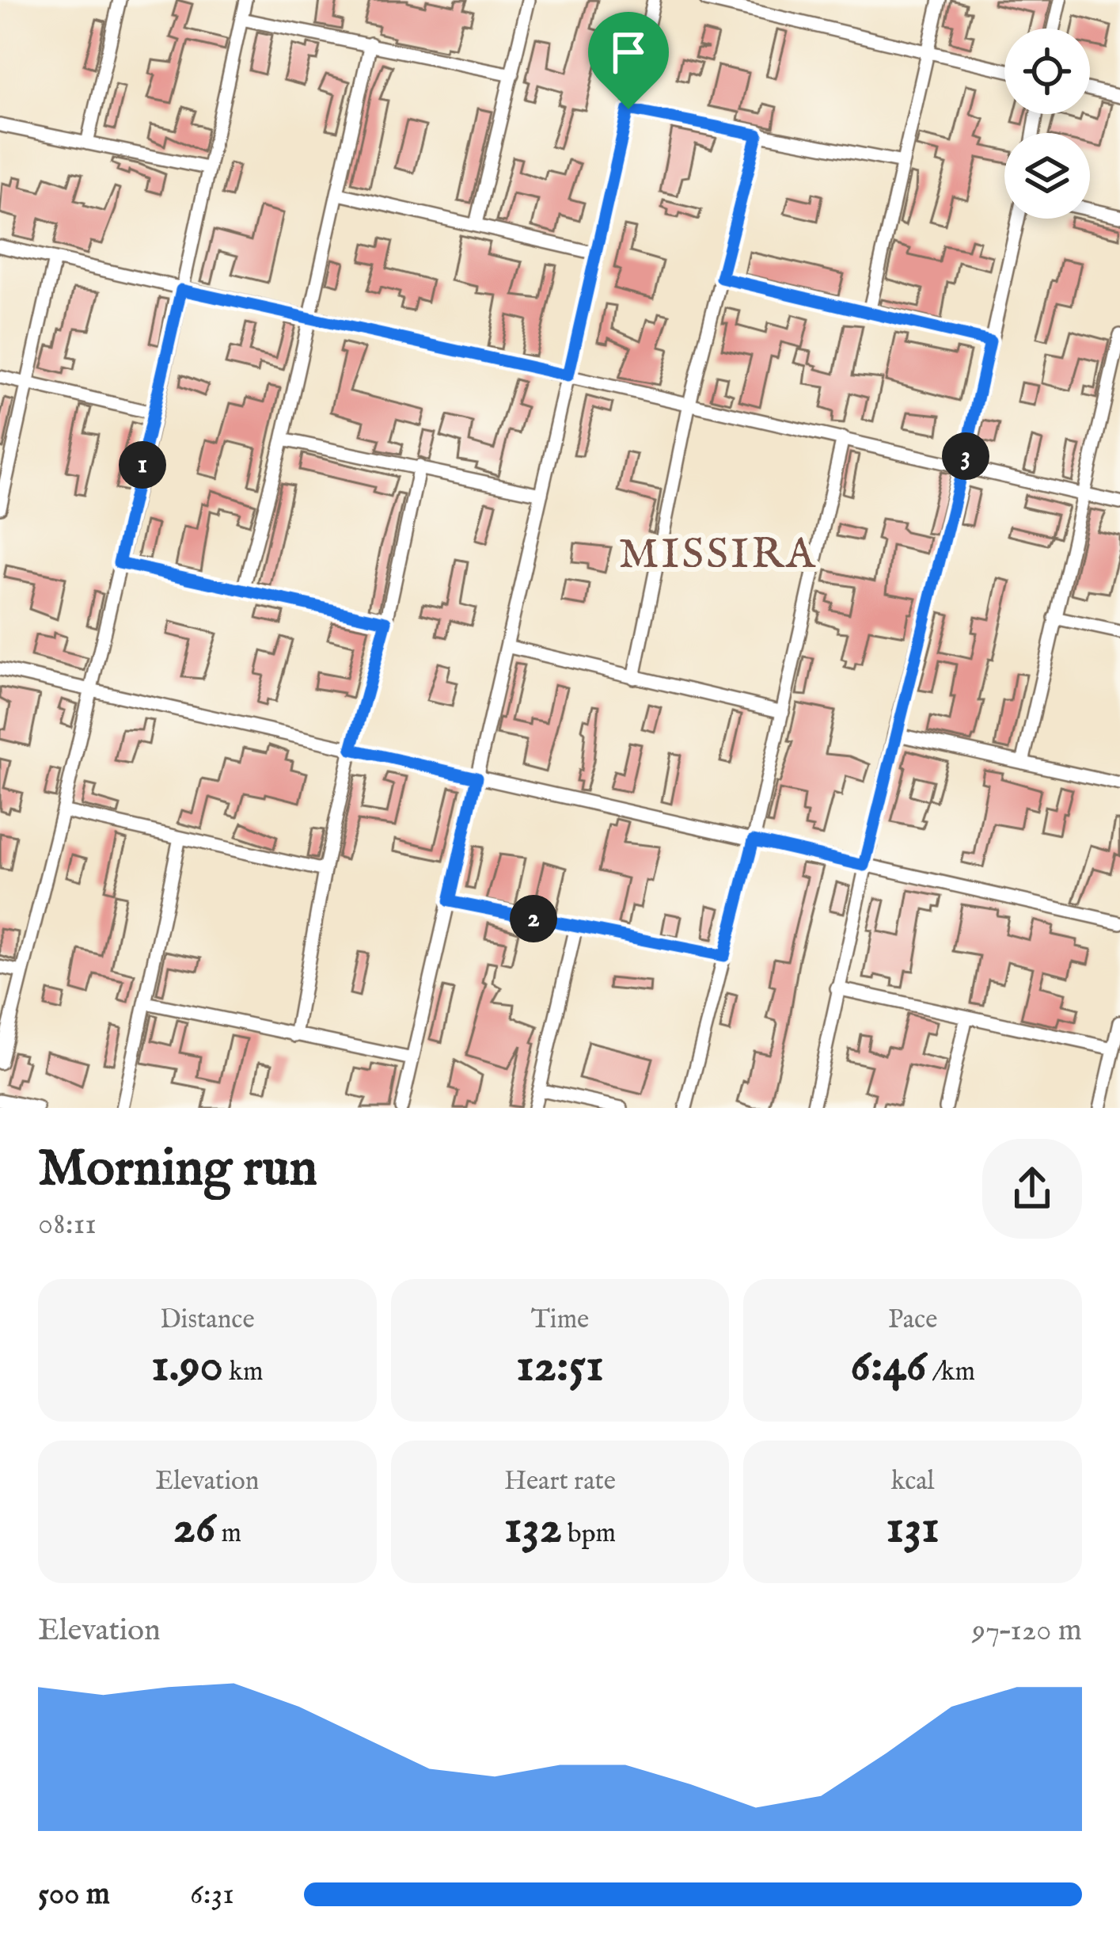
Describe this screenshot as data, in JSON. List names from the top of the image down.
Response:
{
  "districts": ["MISSIRA"],
  "page": {
    "pins": ["3", "1", "2"],
    "heading": ["Morning run", "08:11"],
    "stats": [
      ["Distance", "1.90 km"],
      ["Time", "12:51"],
      ["Pace", "6:46 /km"],
      ["Elevation", "26 m"],
      ["Heart rate", "132 bpm"],
      ["kcal", "131"]
    ],
    "chart": ["Elevation", "97–120 m"],
    "list": [
      {
        "name": "500 m",
        "note": "6:31"
      }
    ]
  }
}
